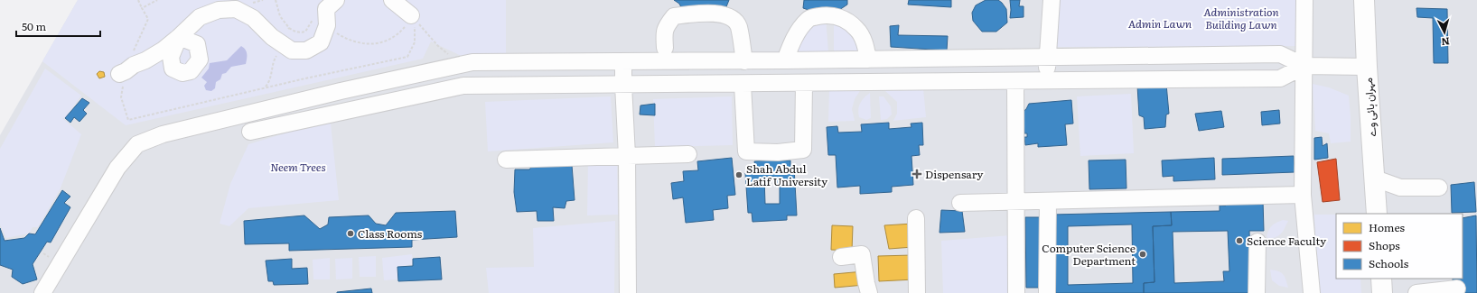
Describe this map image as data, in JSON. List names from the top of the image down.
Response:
{
  "streets": {
    "main road": ["مہران ہائی وے"]
  },
  "parks": ["Administration Building Lawn", "Admin Lawn", "Neem Trees"],
  "places": {
    "health": ["Dispensary"],
    "other": [
      "Shah Abdul Latif University",
      "Class Rooms",
      "Science Faculty",
      "Computer Science Department"
    ]
  },
  "legend": ["Homes", "Shops", "Schools"],
  "scale_bar": "50 m",
  "north": "bottom"
}
